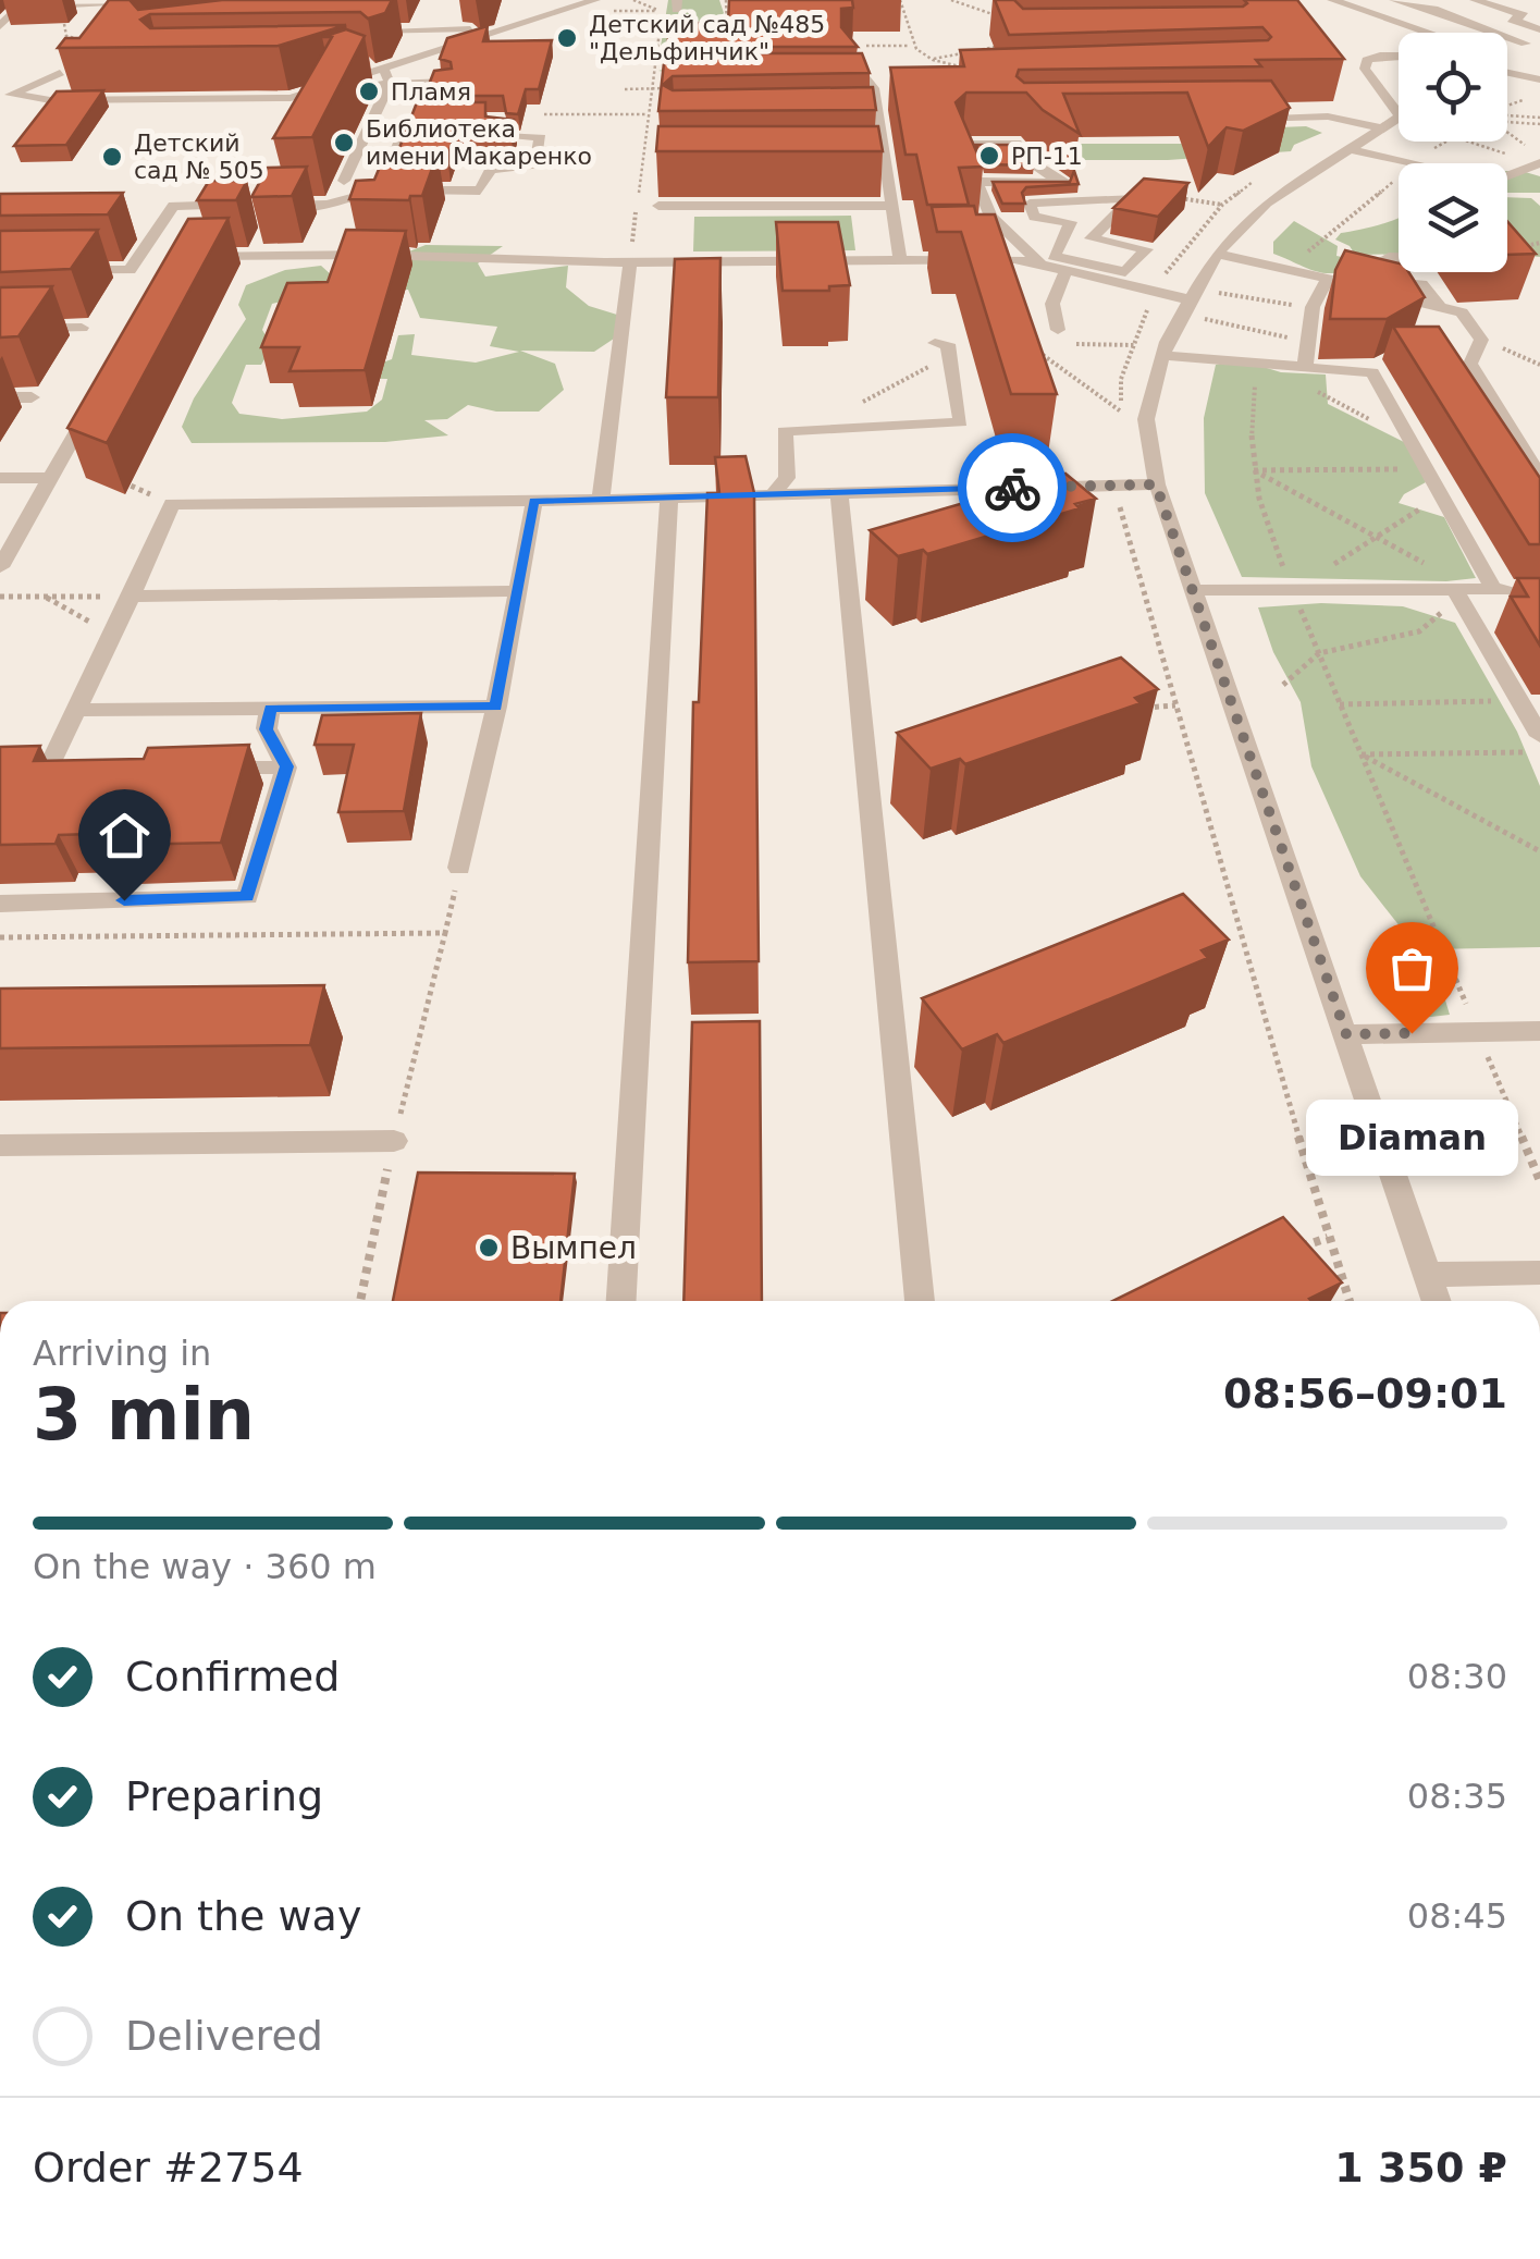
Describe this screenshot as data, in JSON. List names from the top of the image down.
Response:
{
  "places": [
    "Детский сад №485 \"Дельфинчик\"",
    "Пламя",
    "Библиотека имени Макаренко",
    "РП-11",
    "Детский сад № 505",
    "Diaman",
    "Вымпел"
  ],
  "page": {
    "bubble": "Diaman",
    "heading": ["3 min", "Arriving in", "08:56–09:01"],
    "panel": ["Order #2754", "1 350 ₽"],
    "bar": "On the way · 360 m",
    "list": [
      ["Confirmed", "08:30"],
      ["Preparing", "08:35"],
      ["On the way", "08:45"],
      "Delivered"
    ]
  }
}
